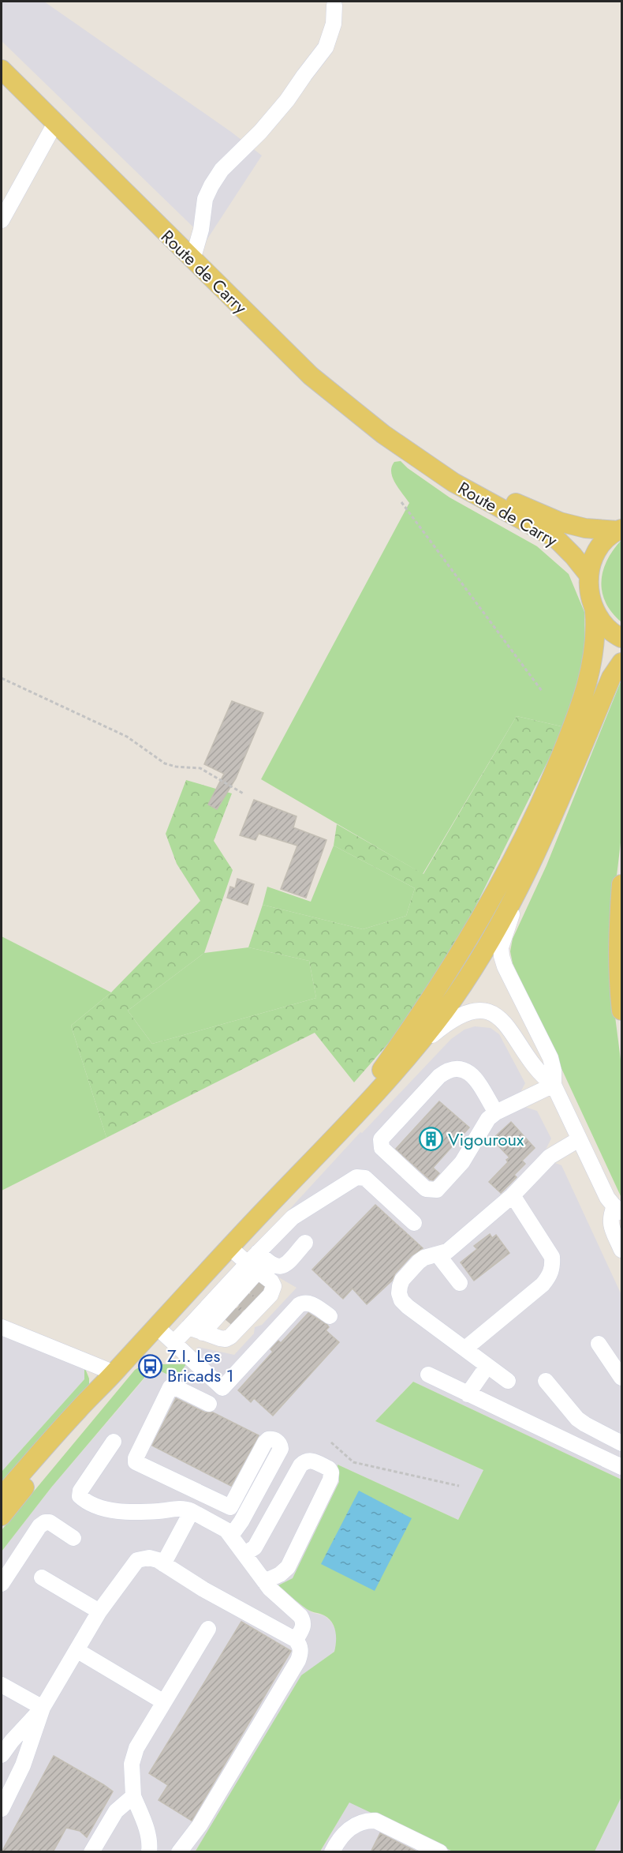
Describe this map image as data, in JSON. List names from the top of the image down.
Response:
{
  "streets": {
    "main road": ["Route de Carry"]
  },
  "places": {
    "building": ["Vigouroux"],
    "bus stop": ["Z.I. Les Bricads 1"]
  }
}
